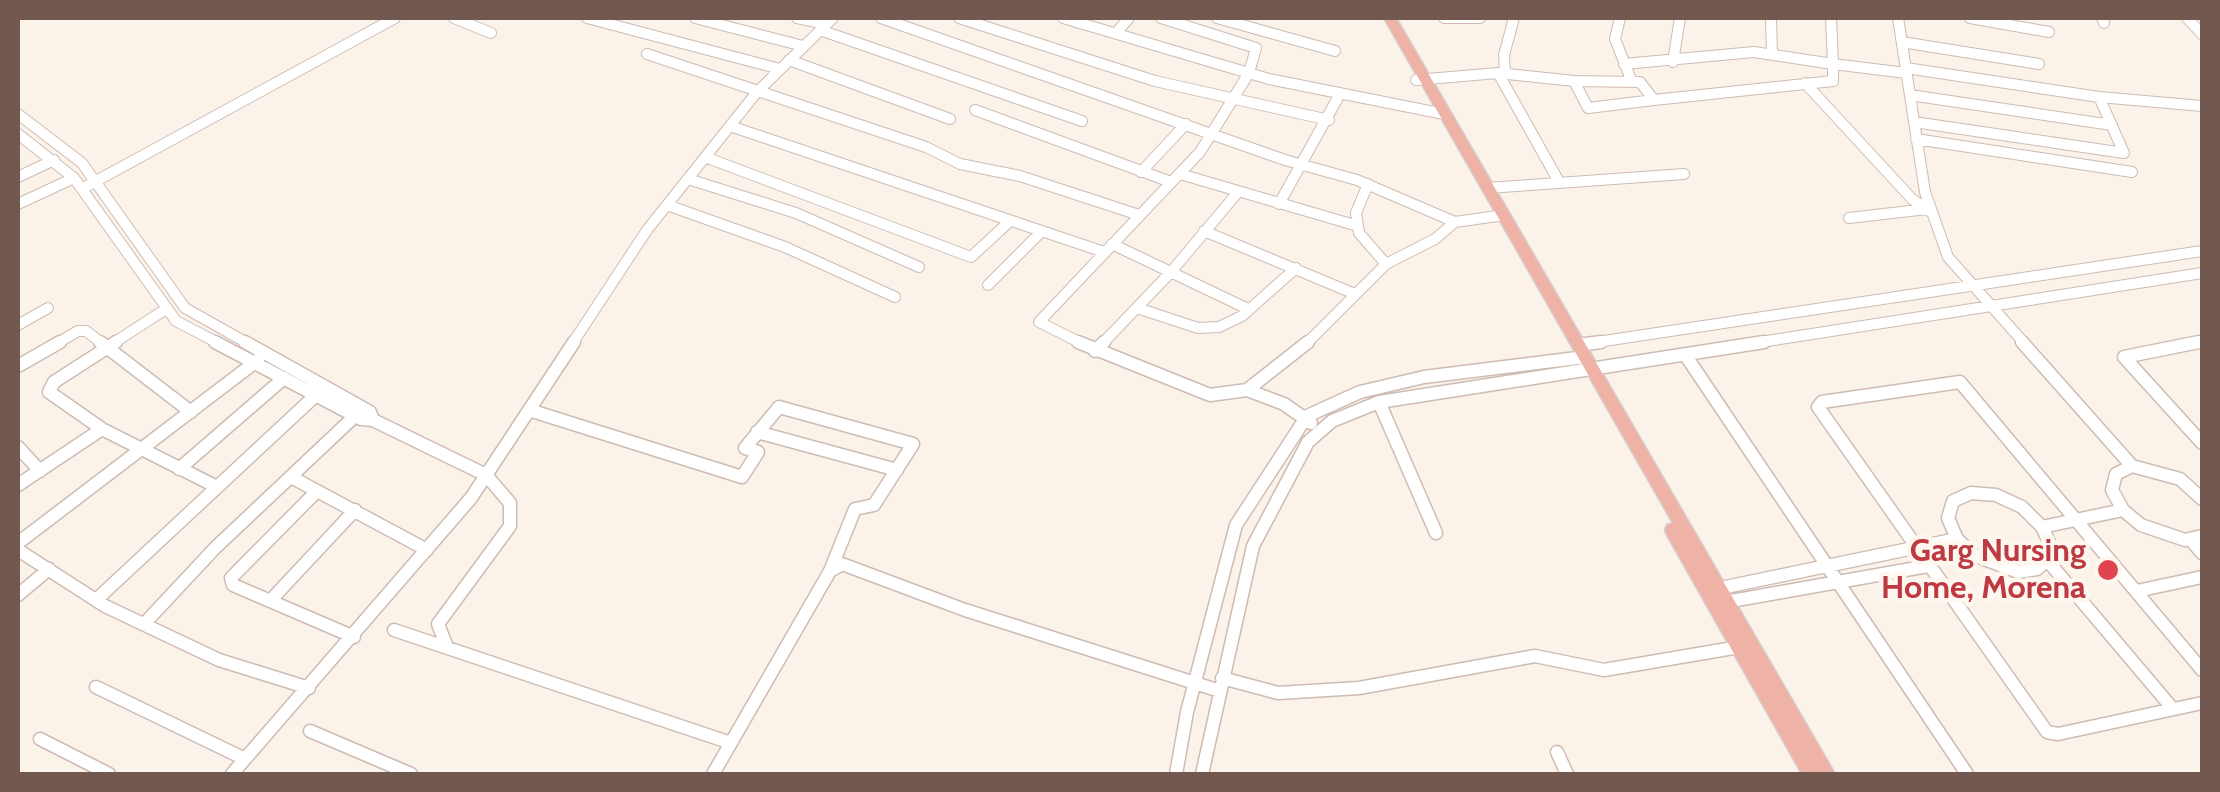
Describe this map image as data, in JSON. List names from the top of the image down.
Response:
{
  "places": ["Garg Nursing Home, Morena"]
}
